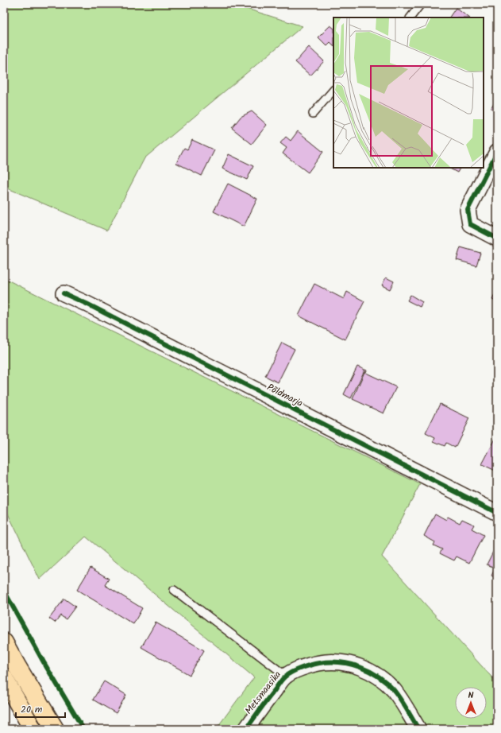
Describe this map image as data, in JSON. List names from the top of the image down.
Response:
{
  "streets": {
    "street": ["Põldmarja", "Metsmaasika"]
  },
  "scale_bar": "20 m",
  "north": "top"
}
